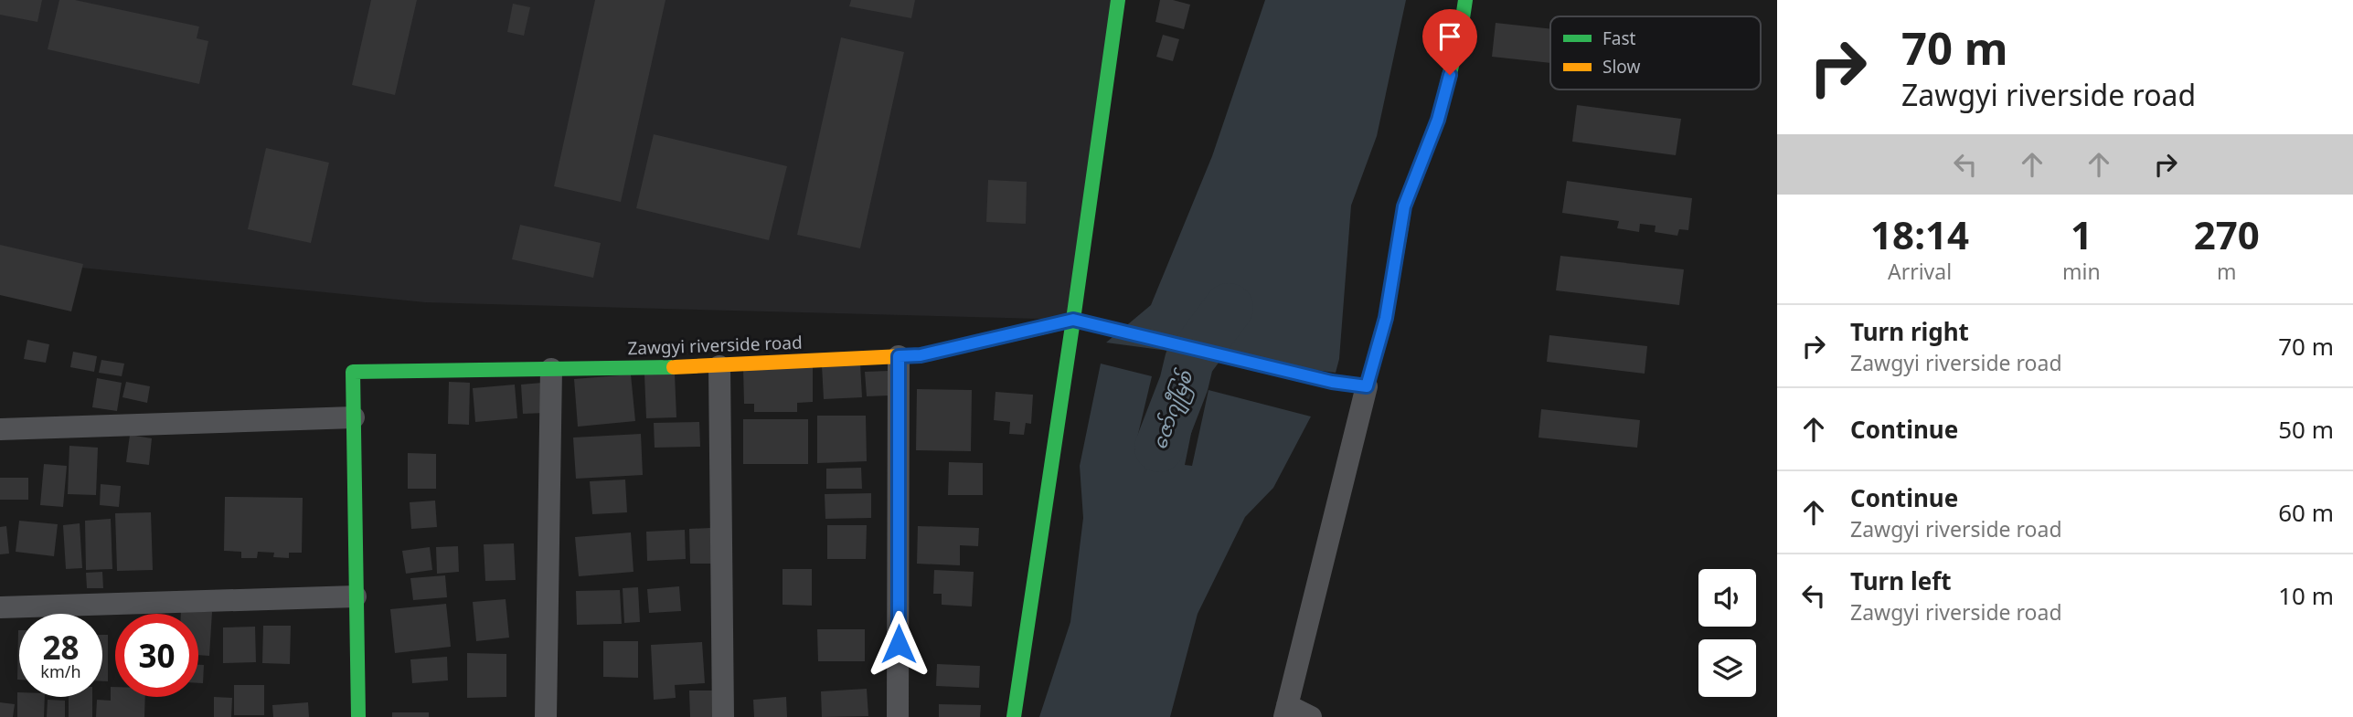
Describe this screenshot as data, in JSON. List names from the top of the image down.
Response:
{
  "streets": {
    "street": ["Zawgyi riverside road"]
  },
  "water": ["ဇော်ဂျီမြစ်"],
  "legend": ["Fast", "Slow"],
  "page": {
    "turn": ["70 m", "Zawgyi riverside road"],
    "eta": [
      "18:14",
      "Arrival",
      "1",
      "min",
      "270",
      "m"
    ],
    "list": [
      {
        "name": "Turn right",
        "note": "Zawgyi riverside road",
        "value": "70 m"
      },
      {
        "name": "Continue",
        "value": "50 m"
      },
      {
        "name": "Continue",
        "note": "Zawgyi riverside road",
        "value": "60 m"
      },
      {
        "name": "Turn left",
        "note": "Zawgyi riverside road",
        "value": "10 m"
      }
    ],
    "speed": "28 km/h",
    "limit": "30"
  }
}
